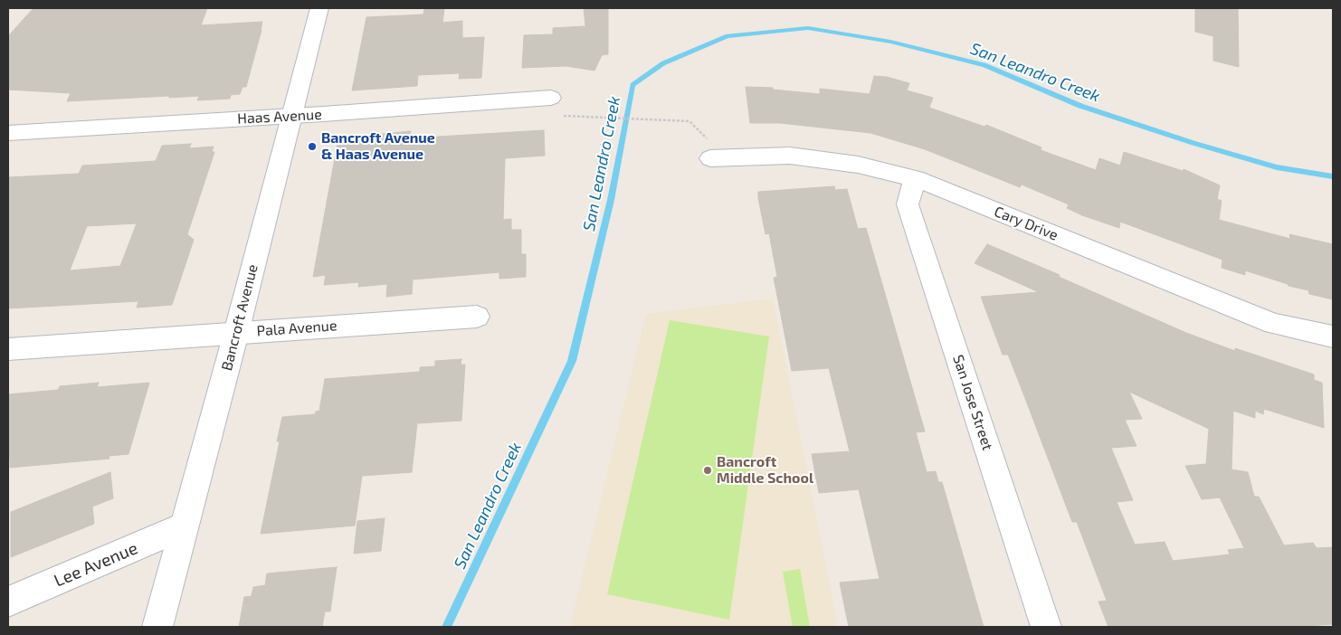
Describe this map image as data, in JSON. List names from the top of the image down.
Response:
{
  "streets": {
    "street": [
      "Haas Avenue",
      "Cary Drive",
      "Bancroft Avenue",
      "Pala Avenue",
      "San Jose Street",
      "Lee Avenue"
    ]
  },
  "crossings": [
    ["Haas Avenue", "Bancroft Avenue"],
    ["Cary Drive", "San Jose Street"],
    ["Bancroft Avenue", "Pala Avenue"],
    ["Bancroft Avenue", "Lee Avenue"]
  ],
  "water": ["San Leandro Creek"],
  "places": ["Bancroft Avenue & Haas Avenue", "Bancroft Middle School"]
}
